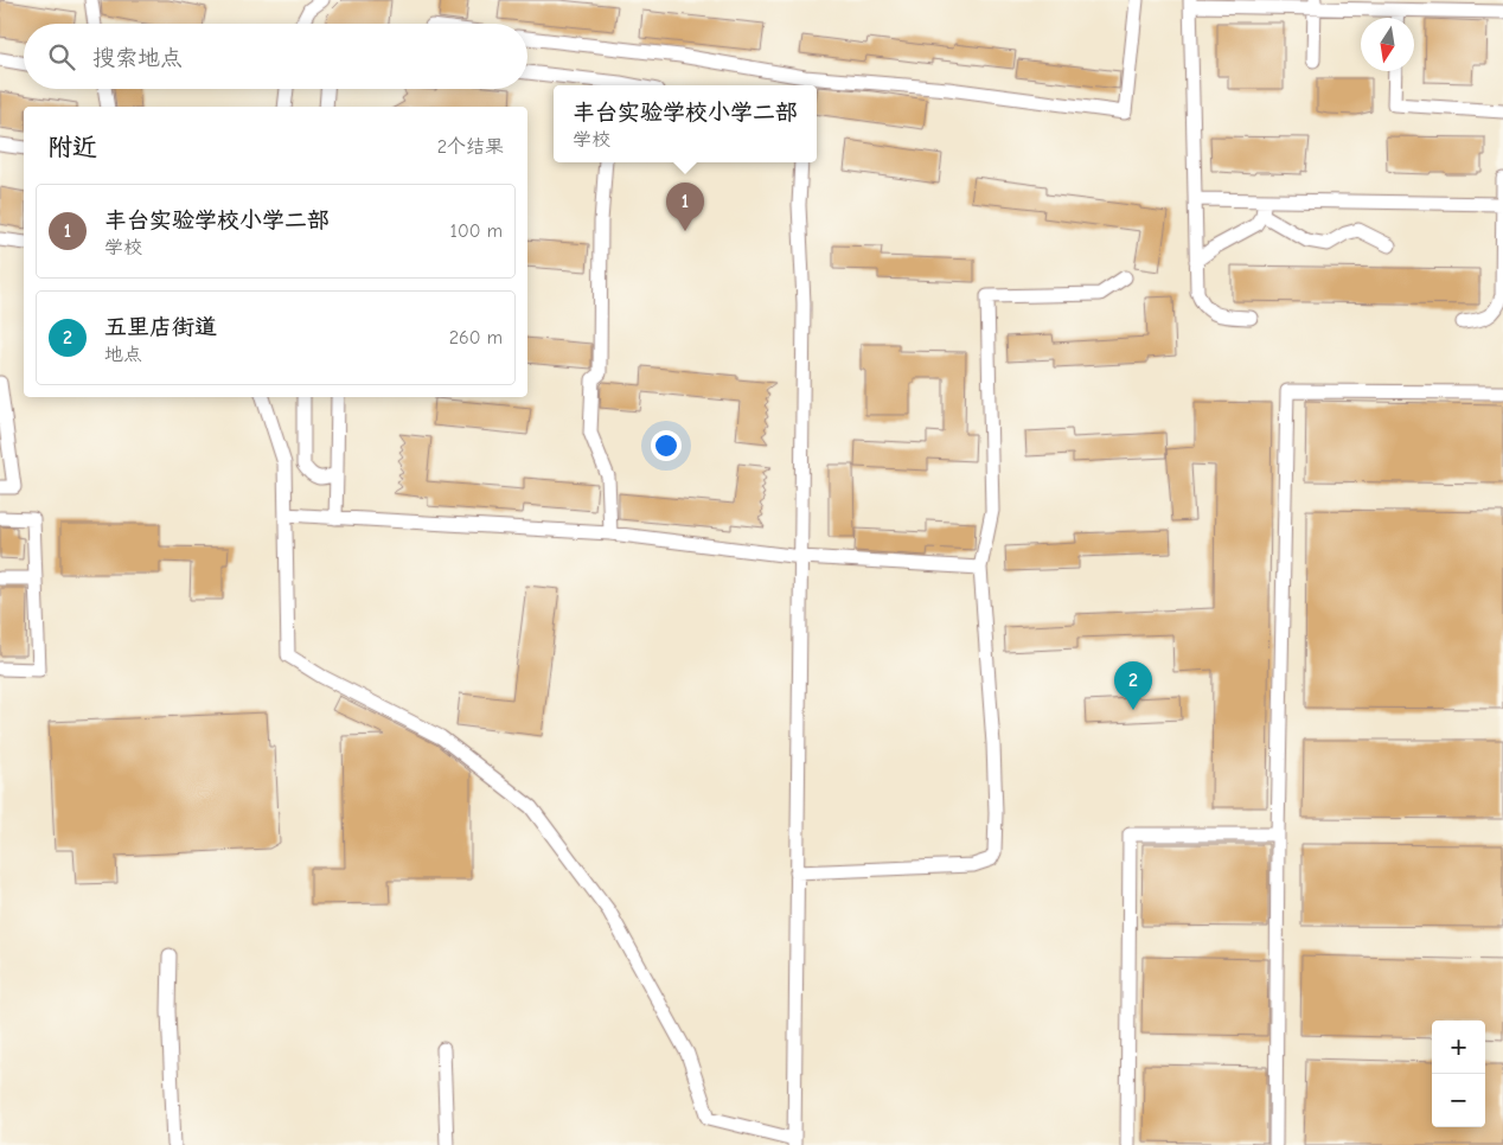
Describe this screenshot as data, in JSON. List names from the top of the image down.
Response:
{
  "north": "bottom",
  "page": {
    "search": "搜索地点",
    "popup": ["丰台实验学校小学二部", "学校"],
    "heading": ["附近", "2个结果"],
    "pins": ["1", "2"],
    "list": [
      {
        "mark": "1",
        "name": "丰台实验学校小学二部",
        "note": "学校",
        "value": "100 m"
      },
      {
        "mark": "2",
        "name": "五里店街道",
        "note": "地点",
        "value": "260 m"
      }
    ],
    "map_buttons": ["+", "−"]
  }
}
